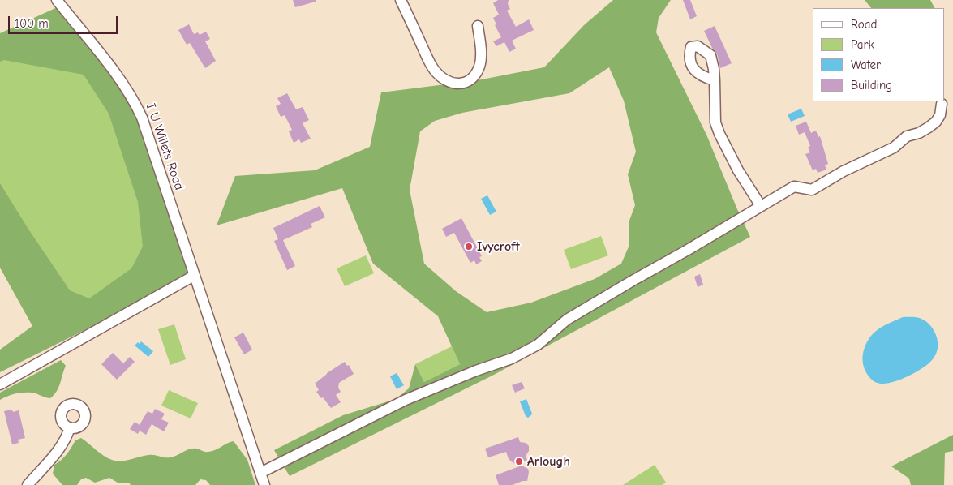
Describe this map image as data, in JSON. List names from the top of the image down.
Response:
{
  "streets": {
    "street": ["I U Willets Road"]
  },
  "places": ["Ivycroft", "Arlough"],
  "legend": [
    "Road",
    "Park",
    "Water",
    "Building"
  ],
  "scale_bar": "100 m"
}
